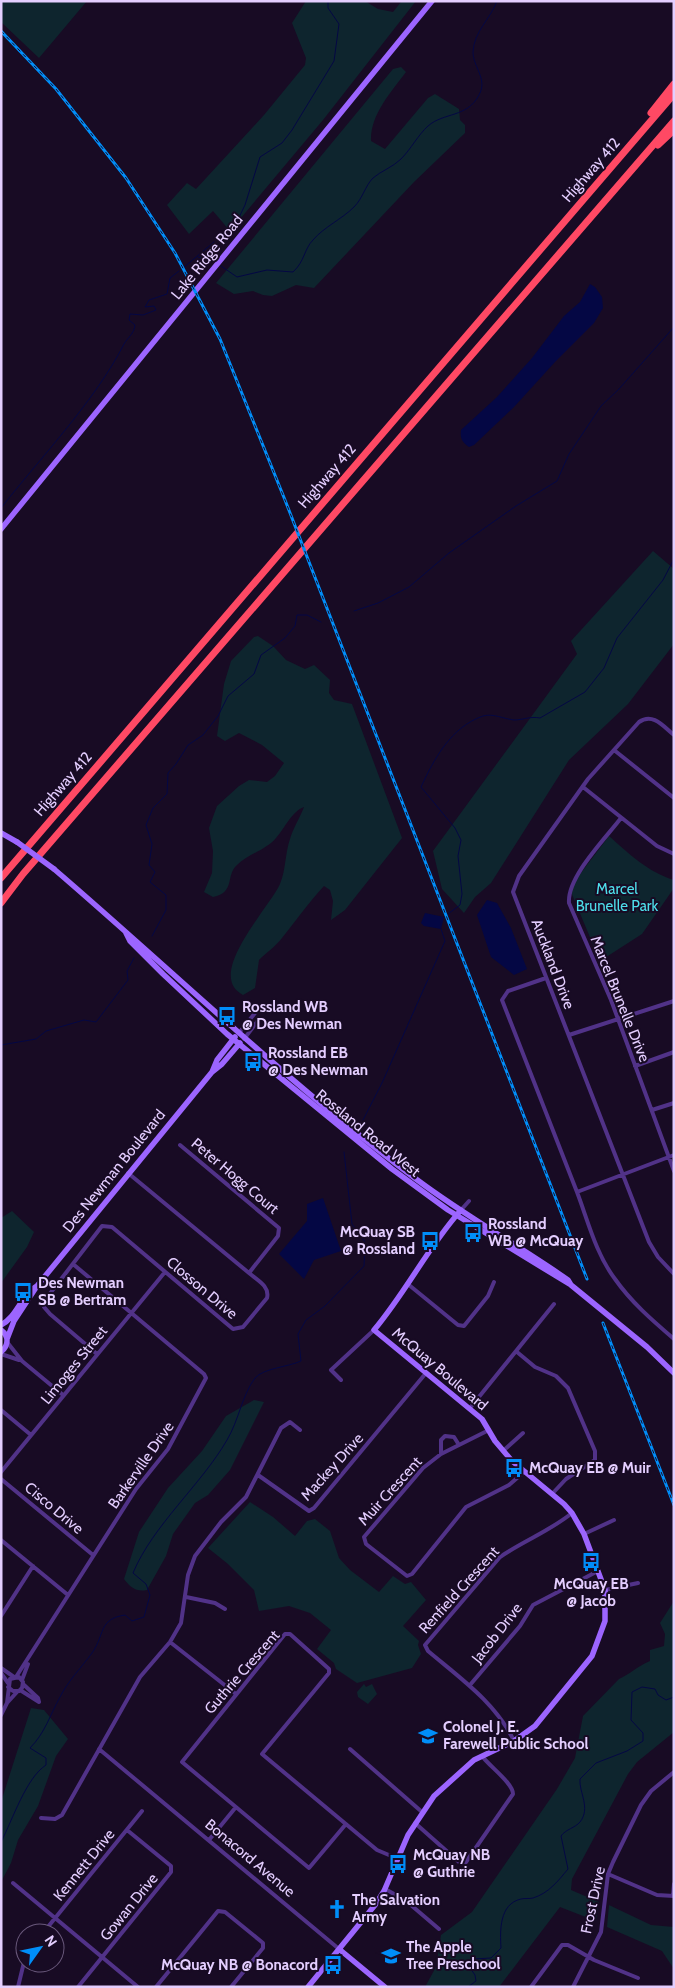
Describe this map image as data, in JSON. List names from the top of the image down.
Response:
{
  "streets": {
    "highway": ["Highway 412"],
    "main road": [
      "Lake Ridge Road",
      "Rossland Road West",
      "Des Newman Boulevard",
      "McQuay Boulevard",
      "Bonacord Avenue"
    ],
    "street": [
      "Auckland Drive",
      "Marcel Brunelle Drive",
      "Peter Hogg Court",
      "Closson Drive",
      "Limoges Street",
      "Barkerville Drive",
      "Mackey Drive",
      "Muir Crescent",
      "Cisco Drive",
      "Renfield Crescent",
      "Jacob Drive",
      "Guthrie Crescent",
      "Kennett Drive",
      "Frost Drive",
      "Gowan Drive"
    ]
  },
  "crossings": [
    ["Rossland Road West", "Des Newman Boulevard"],
    ["Rossland Road West", "McQuay Boulevard"],
    ["Des Newman Boulevard", "Closson Drive"],
    ["Peter Hogg Court", "Closson Drive"],
    ["Closson Drive", "Limoges Street"],
    ["Closson Drive", "Barkerville Drive"],
    ["Limoges Street", "Barkerville Drive"],
    ["McQuay Boulevard", "Mackey Drive"],
    ["McQuay Boulevard", "Muir Crescent"],
    ["McQuay Boulevard", "Renfield Crescent"],
    ["McQuay Boulevard", "Jacob Drive"],
    ["McQuay Boulevard", "Guthrie Crescent"],
    ["McQuay Boulevard", "Bonacord Avenue"],
    ["Barkerville Drive", "Cisco Drive"],
    ["Renfield Crescent", "Jacob Drive"],
    ["Kennett Drive", "Gowan Drive"]
  ],
  "parks": ["Marcel Brunelle Park"],
  "places": {
    "bus stop": [
      "Rossland WB @ Des Newman",
      "Rossland EB @ Des Newman",
      "Rossland WB @ McQuay",
      "McQuay SB @ Rossland",
      "Des Newman SB @ Bertram",
      "McQuay EB @ Muir",
      "McQuay EB @ Jacob",
      "McQuay NB @ Guthrie",
      "McQuay NB @ Bonacord"
    ],
    "school or university": ["Colonel J. E. Farewell Public School", "The Apple Tree Preschool"],
    "church": ["The Salvation Army"]
  },
  "north": "top right"
}
